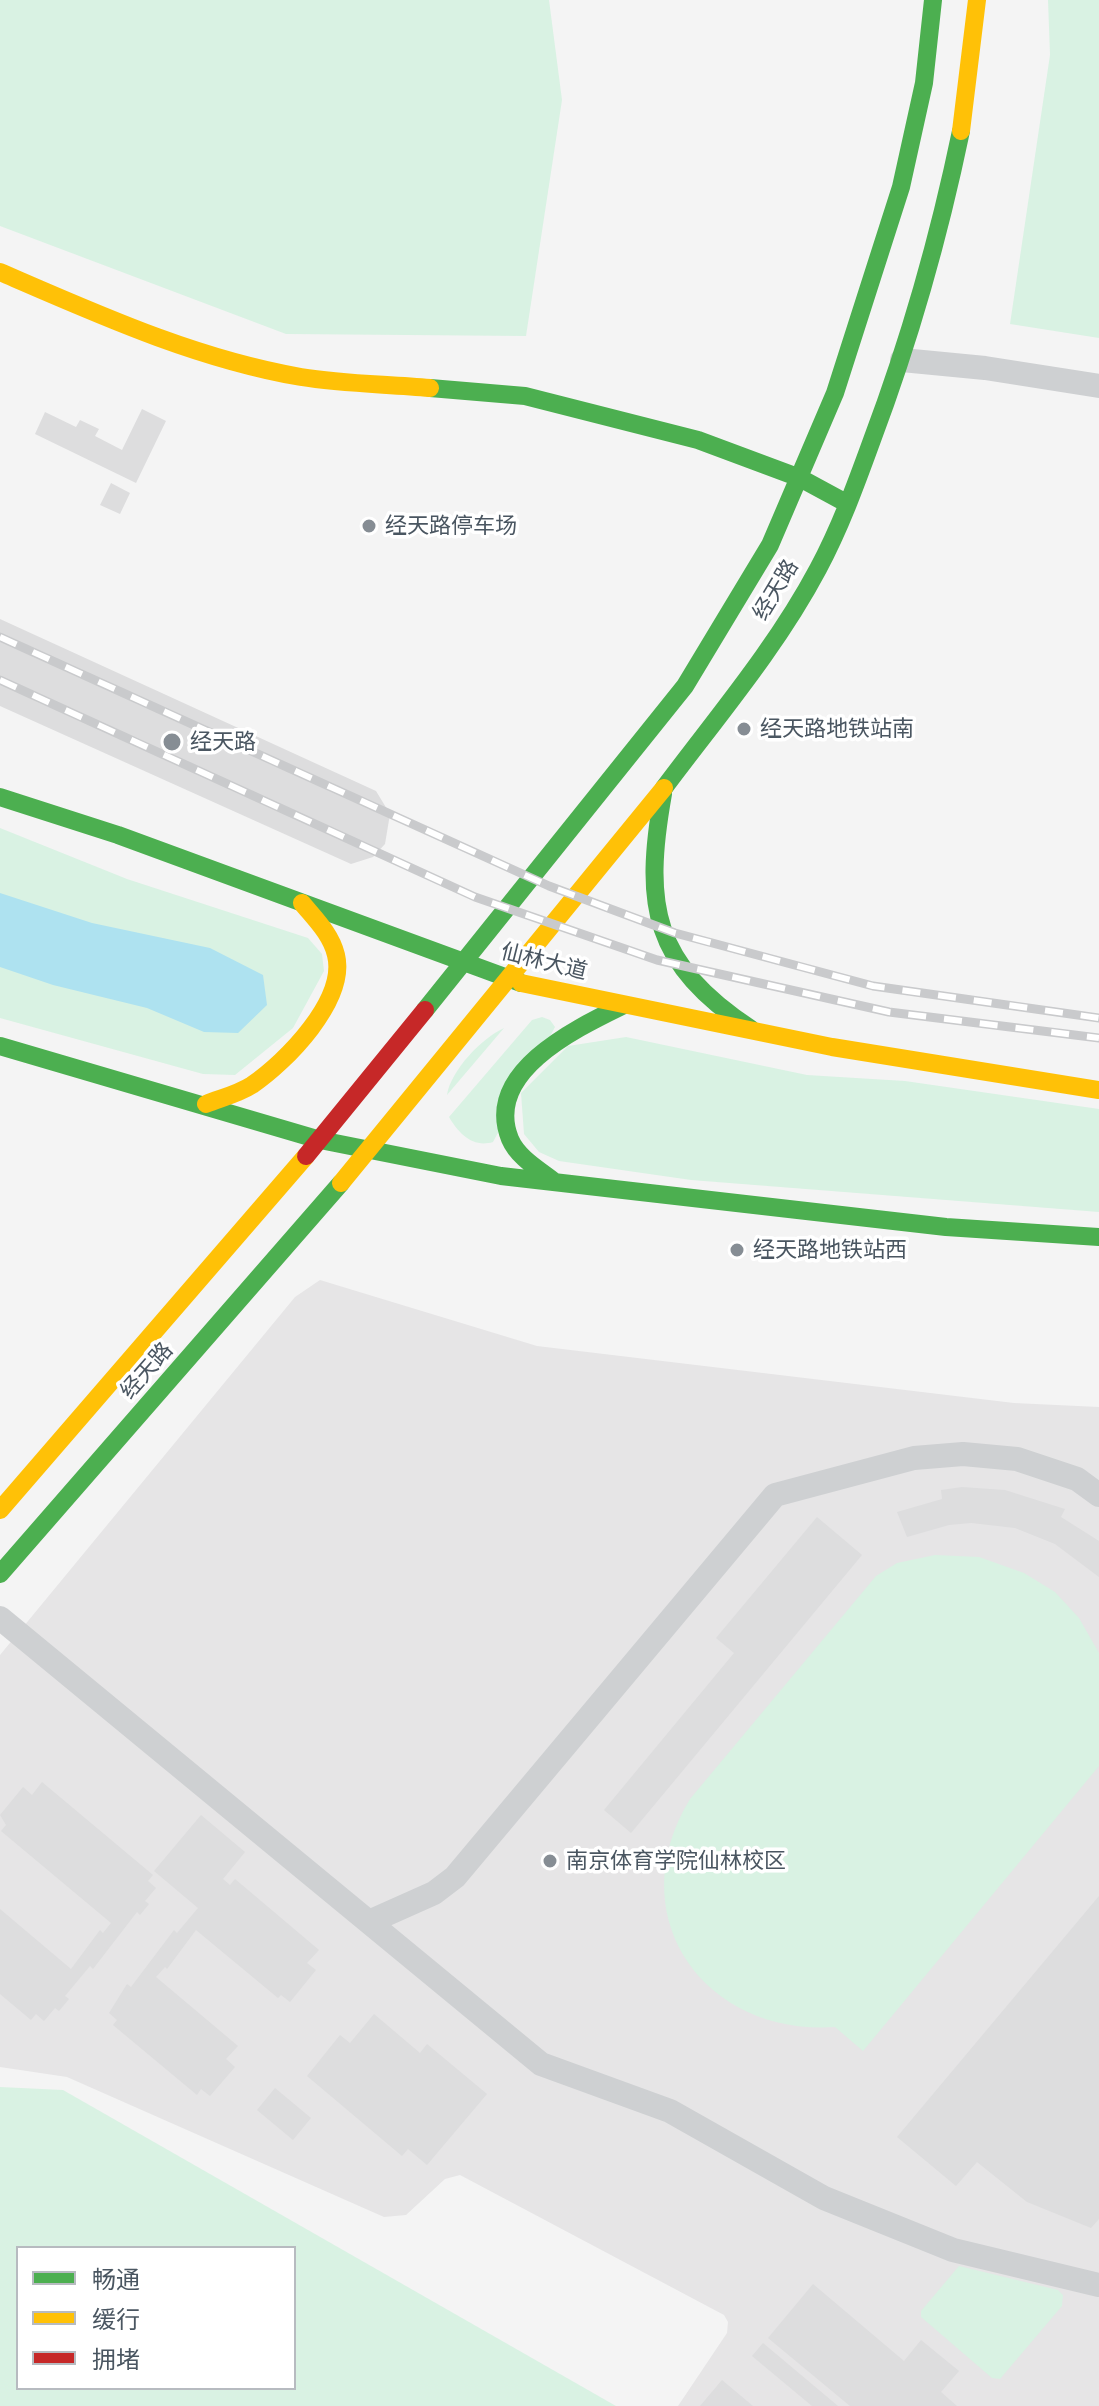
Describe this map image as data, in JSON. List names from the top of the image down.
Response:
{
  "streets": {
    "main road": ["经天路", "仙林大道"]
  },
  "crossings": [
    ["经天路", "仙林大道"]
  ],
  "places": [
    "经天路停车场",
    "经天路地铁站南",
    "经天路",
    "经天路地铁站西",
    "南京体育学院仙林校区"
  ],
  "legend": ["畅通", "缓行", "拥堵"]
}
